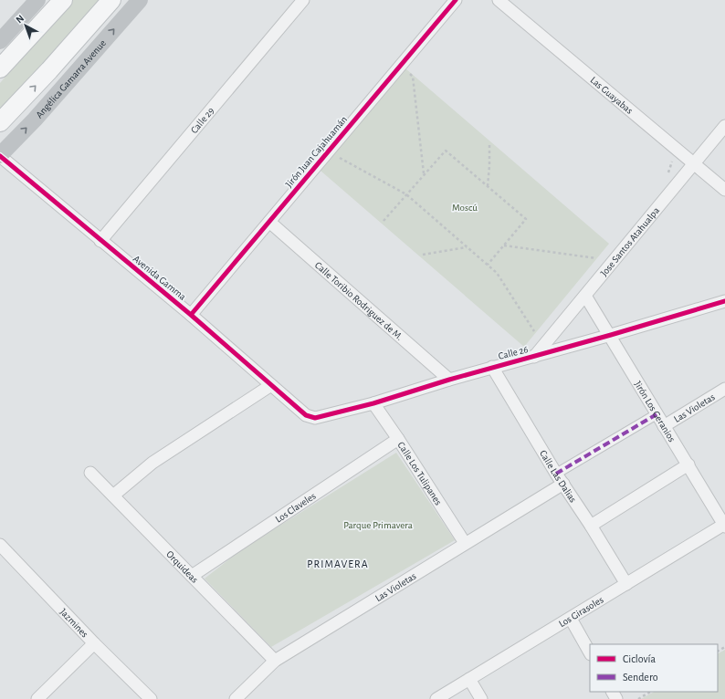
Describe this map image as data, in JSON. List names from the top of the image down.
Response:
{
  "streets": {
    "main road": ["Angélica Gamarra Avenue"],
    "street": [
      "Las Guayabas",
      "Calle 29",
      "Jirón Juan Cajahuamán",
      "Jose Santos Atahualpa",
      "Avenida Gamma",
      "Calle Toribio Rodriguez de M.",
      "Calle 26",
      "Las Violetas",
      "Jirón Los Geranios",
      "Calle Los Tulipanes",
      "Calle Las Dalias",
      "Los Claveles",
      "Orquideas",
      "Los Girasoles",
      "Jazmines"
    ]
  },
  "crossings": [
    ["Angélica Gamarra Avenue", "Avenida Gamma"],
    ["Las Guayabas", "Jose Santos Atahualpa"],
    ["Calle 29", "Avenida Gamma"],
    ["Jirón Juan Cajahuamán", "Avenida Gamma"],
    ["Jirón Juan Cajahuamán", "Calle Toribio Rodriguez de M."],
    ["Jose Santos Atahualpa", "Calle 26"],
    ["Jose Santos Atahualpa", "Jirón Los Geranios"],
    ["Avenida Gamma", "Calle 26"],
    ["Calle Toribio Rodriguez de M.", "Calle 26"],
    ["Calle 26", "Jirón Los Geranios"],
    ["Calle 26", "Calle Los Tulipanes"],
    ["Calle 26", "Calle Las Dalias"],
    ["Las Violetas", "Jirón Los Geranios"],
    ["Las Violetas", "Calle Los Tulipanes"],
    ["Las Violetas", "Calle Las Dalias"],
    ["Las Violetas", "Orquideas"],
    ["Jirón Los Geranios", "Los Girasoles"],
    ["Calle Los Tulipanes", "Los Claveles"],
    ["Calle Las Dalias", "Los Girasoles"],
    ["Los Claveles", "Orquideas"]
  ],
  "districts": ["PRIMAVERA"],
  "parks": ["Moscú", "Parque Primavera"],
  "legend": ["Ciclovía", "Sendero"],
  "north": "top left"
}
